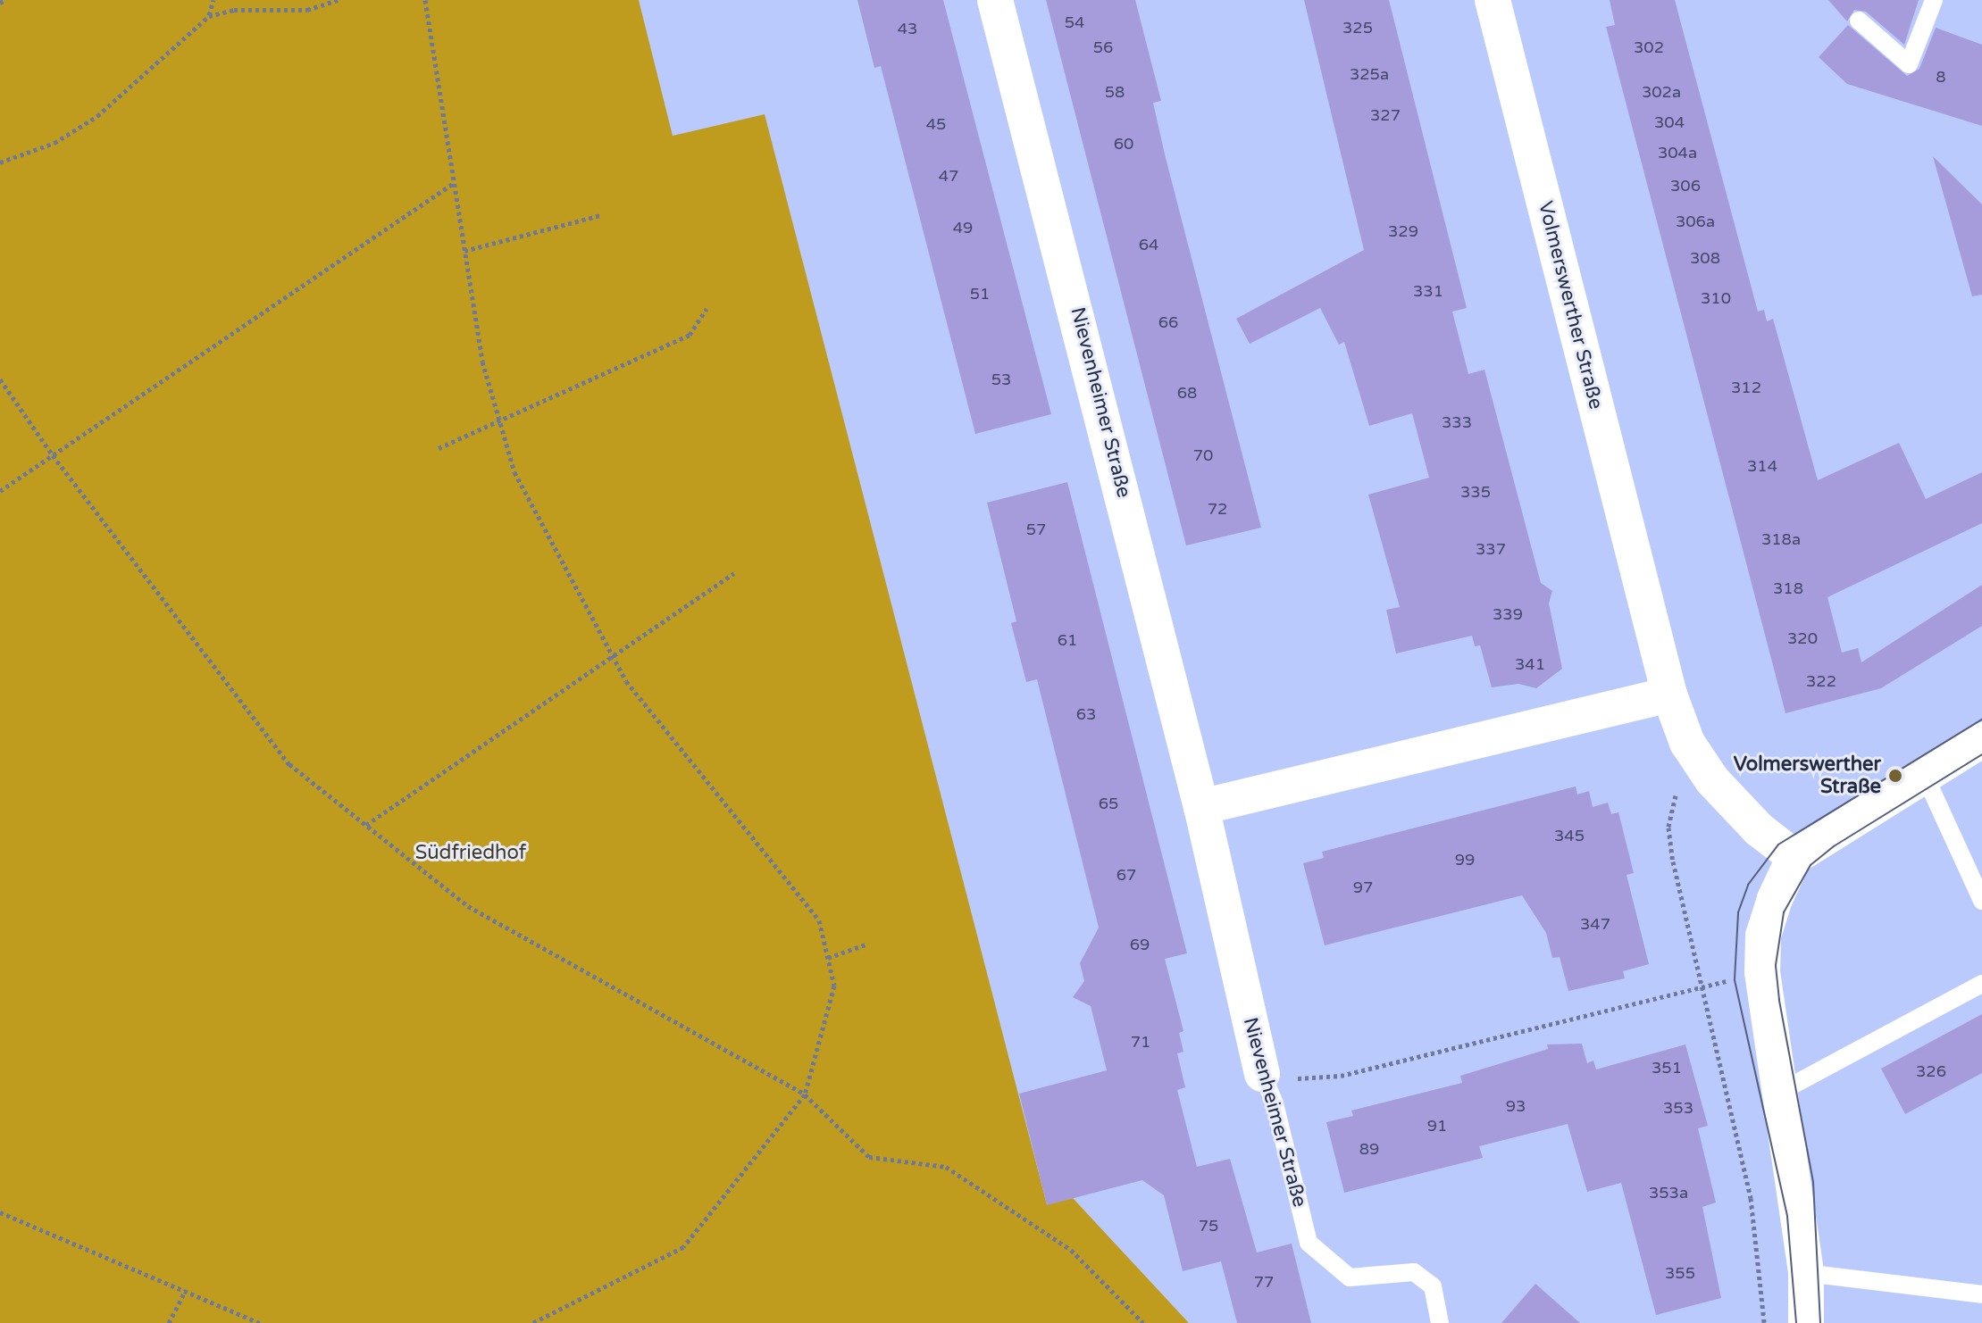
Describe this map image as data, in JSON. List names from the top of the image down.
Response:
{
  "streets": {
    "street": ["Volmerswerther Straße", "Nievenheimer Straße"]
  },
  "parks": ["Südfriedhof"],
  "places": ["Volmerswerther Straße"],
  "house_numbers": [
    "54",
    "325",
    "43",
    "56",
    "302",
    "325a",
    "8",
    "58",
    "302a",
    "327",
    "304",
    "45",
    "60",
    "304a",
    "47",
    "306",
    "306a",
    "49",
    "329",
    "64",
    "308",
    "331",
    "51",
    "310",
    "66",
    "53",
    "312",
    "68",
    "333",
    "70",
    "314",
    "335",
    "72",
    "57",
    "318a",
    "337",
    "318",
    "339",
    "320",
    "61",
    "341",
    "322",
    "63",
    "65",
    "345",
    "99",
    "67",
    "97",
    "347",
    "69",
    "71",
    "351",
    "326",
    "93",
    "353",
    "91",
    "89",
    "353a",
    "75",
    "355",
    "77"
  ]
}
